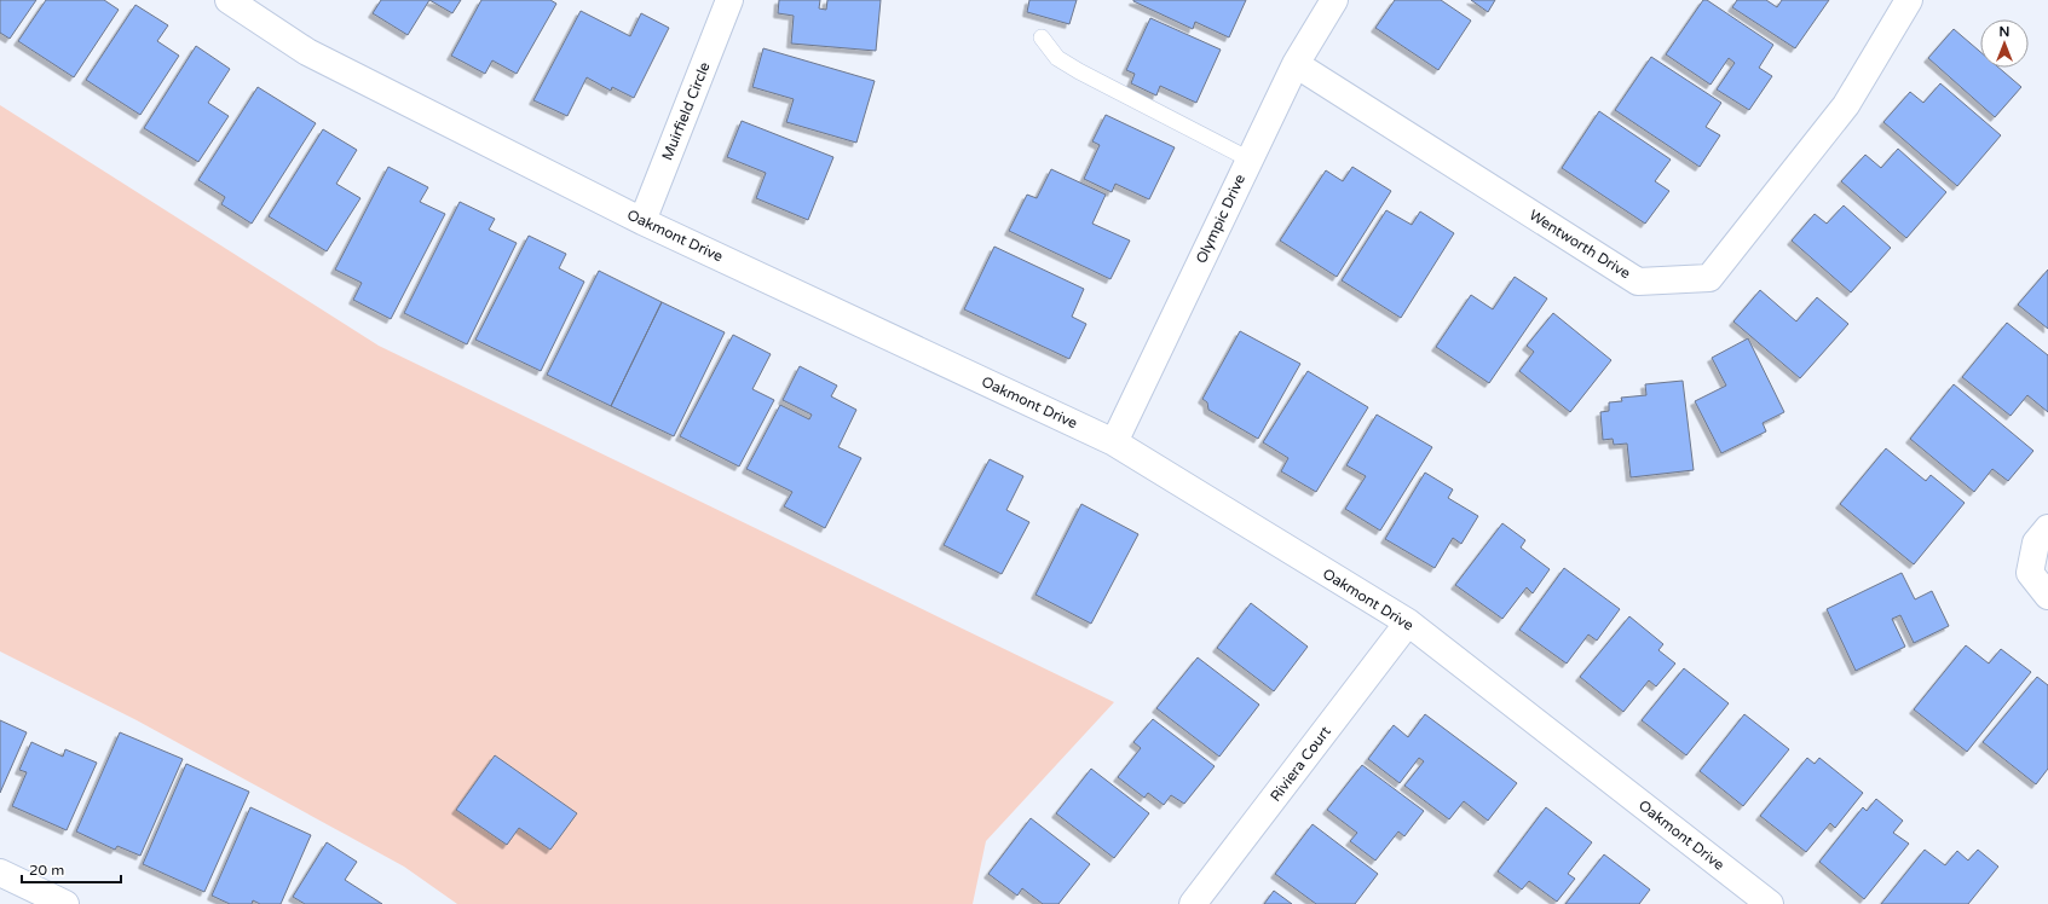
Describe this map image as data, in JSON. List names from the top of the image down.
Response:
{
  "streets": {
    "street": [
      "Muirfield Circle",
      "Olympic Drive",
      "Oakmont Drive",
      "Wentworth Drive",
      "Riviera Court"
    ]
  },
  "crossings": [
    ["Muirfield Circle", "Oakmont Drive"],
    ["Olympic Drive", "Oakmont Drive"],
    ["Olympic Drive", "Wentworth Drive"],
    ["Oakmont Drive", "Riviera Court"]
  ],
  "scale_bar": "20 m",
  "north": "top"
}
